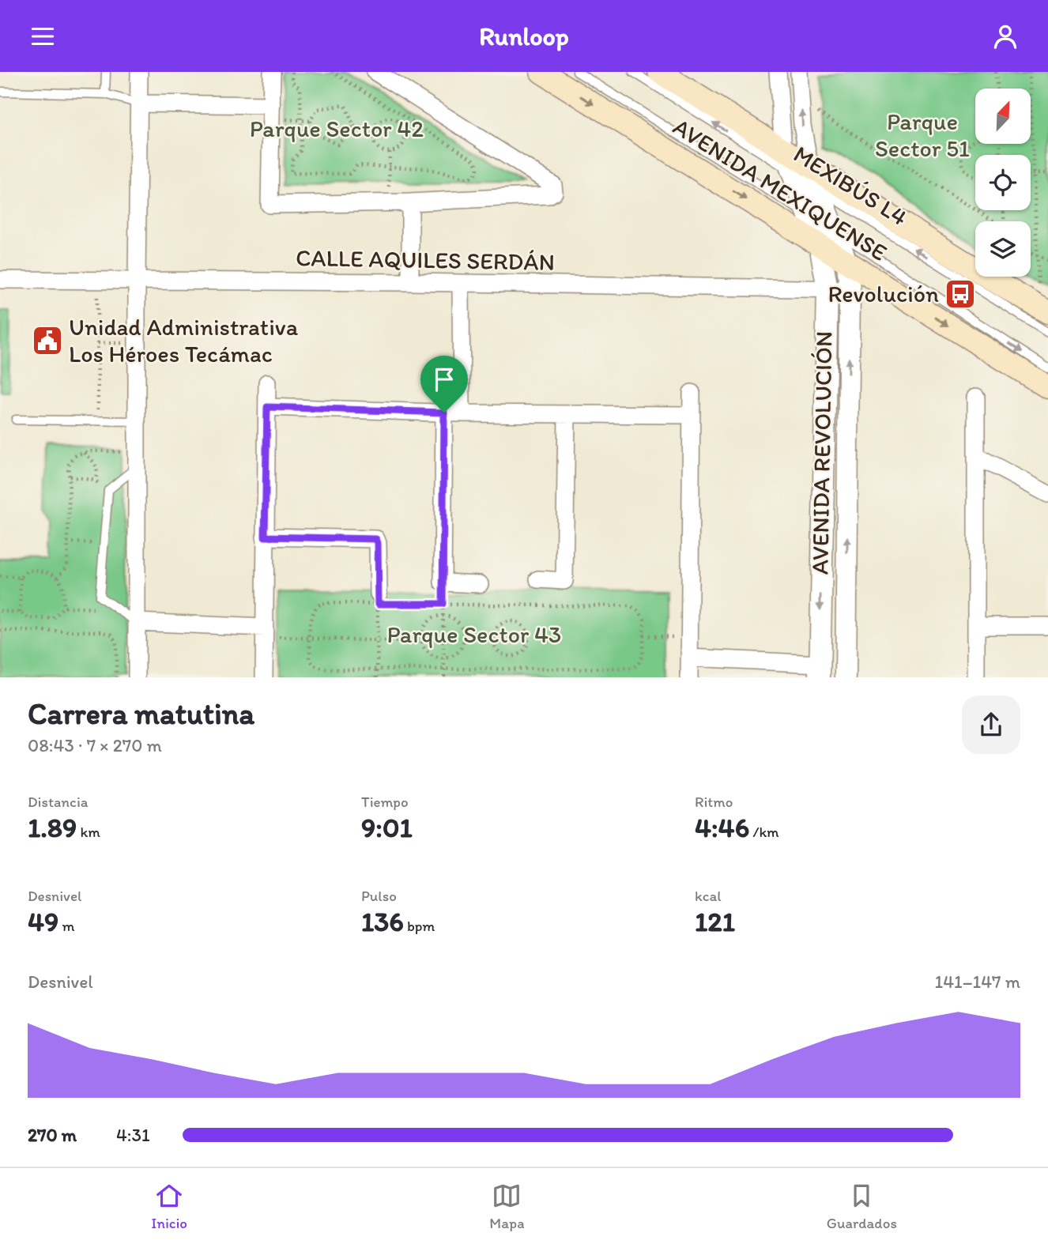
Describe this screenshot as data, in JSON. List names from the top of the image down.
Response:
{
  "streets": {
    "main road": ["AVENIDA MEXIQUENSE"],
    "street": ["CALLE AQUILES SERDÁN", "AVENIDA REVOLUCIÓN"],
    "lane": ["MEXIBÚS L4"]
  },
  "crossings": [
    ["MEXIBÚS L4", "AVENIDA MEXIQUENSE"],
    ["MEXIBÚS L4", "AVENIDA REVOLUCIÓN"],
    ["AVENIDA MEXIQUENSE", "AVENIDA REVOLUCIÓN"],
    ["CALLE AQUILES SERDÁN", "AVENIDA REVOLUCIÓN"]
  ],
  "parks": ["Parque Sector 51", "Parque Sector 42", "Parque Sector 43"],
  "places": {
    "bus stop": ["Revolución"],
    "public building": ["Unidad Administrativa Los Héroes Tecámac"]
  },
  "north": "top right",
  "page": {
    "header": "Runloop",
    "heading": ["Carrera matutina", "08:43 · 7 × 270 m"],
    "stats": [
      ["Distancia", "1.89 km"],
      ["Tiempo", "9:01"],
      ["Ritmo", "4:46 /km"],
      ["Desnivel", "49 m"],
      ["Pulso", "136 bpm"],
      ["kcal", "121"]
    ],
    "chart": ["Desnivel", "141–147 m"],
    "list": [
      {
        "name": "270 m",
        "note": "4:31"
      }
    ],
    "tabs": ["Inicio", "Mapa", "Guardados"]
  }
}
